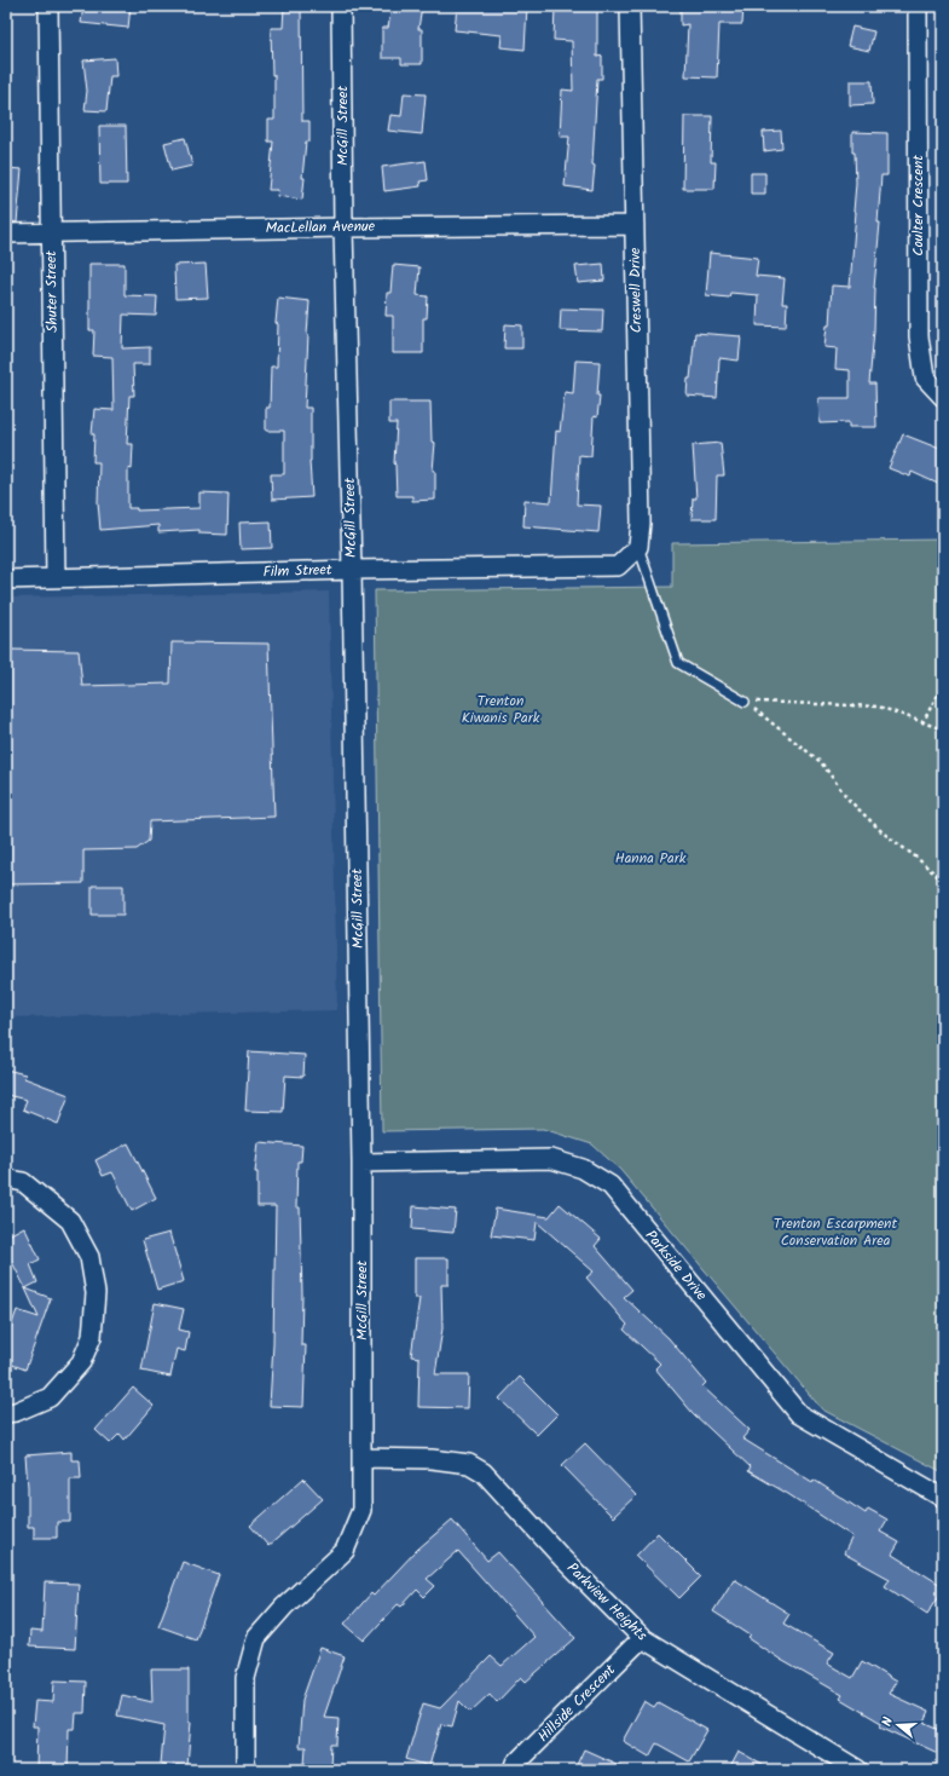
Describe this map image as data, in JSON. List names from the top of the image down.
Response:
{
  "streets": {
    "street": [
      "McGill Street",
      "Coulter Crescent",
      "MacLellan Avenue",
      "Creswell Drive",
      "Shuter Street",
      "Film Street",
      "Parkside Drive",
      "Parkview Heights",
      "Hillside Crescent"
    ]
  },
  "crossings": [
    ["McGill Street", "MacLellan Avenue"],
    ["McGill Street", "Film Street"],
    ["McGill Street", "Parkside Drive"],
    ["McGill Street", "Parkview Heights"],
    ["MacLellan Avenue", "Creswell Drive"],
    ["MacLellan Avenue", "Shuter Street"],
    ["Creswell Drive", "Film Street"],
    ["Shuter Street", "Film Street"],
    ["Parkview Heights", "Hillside Crescent"]
  ],
  "parks": ["Trenton Kiwanis Park", "Hanna Park", "Trenton Escarpment Conservation Area"],
  "north": "left"
}
